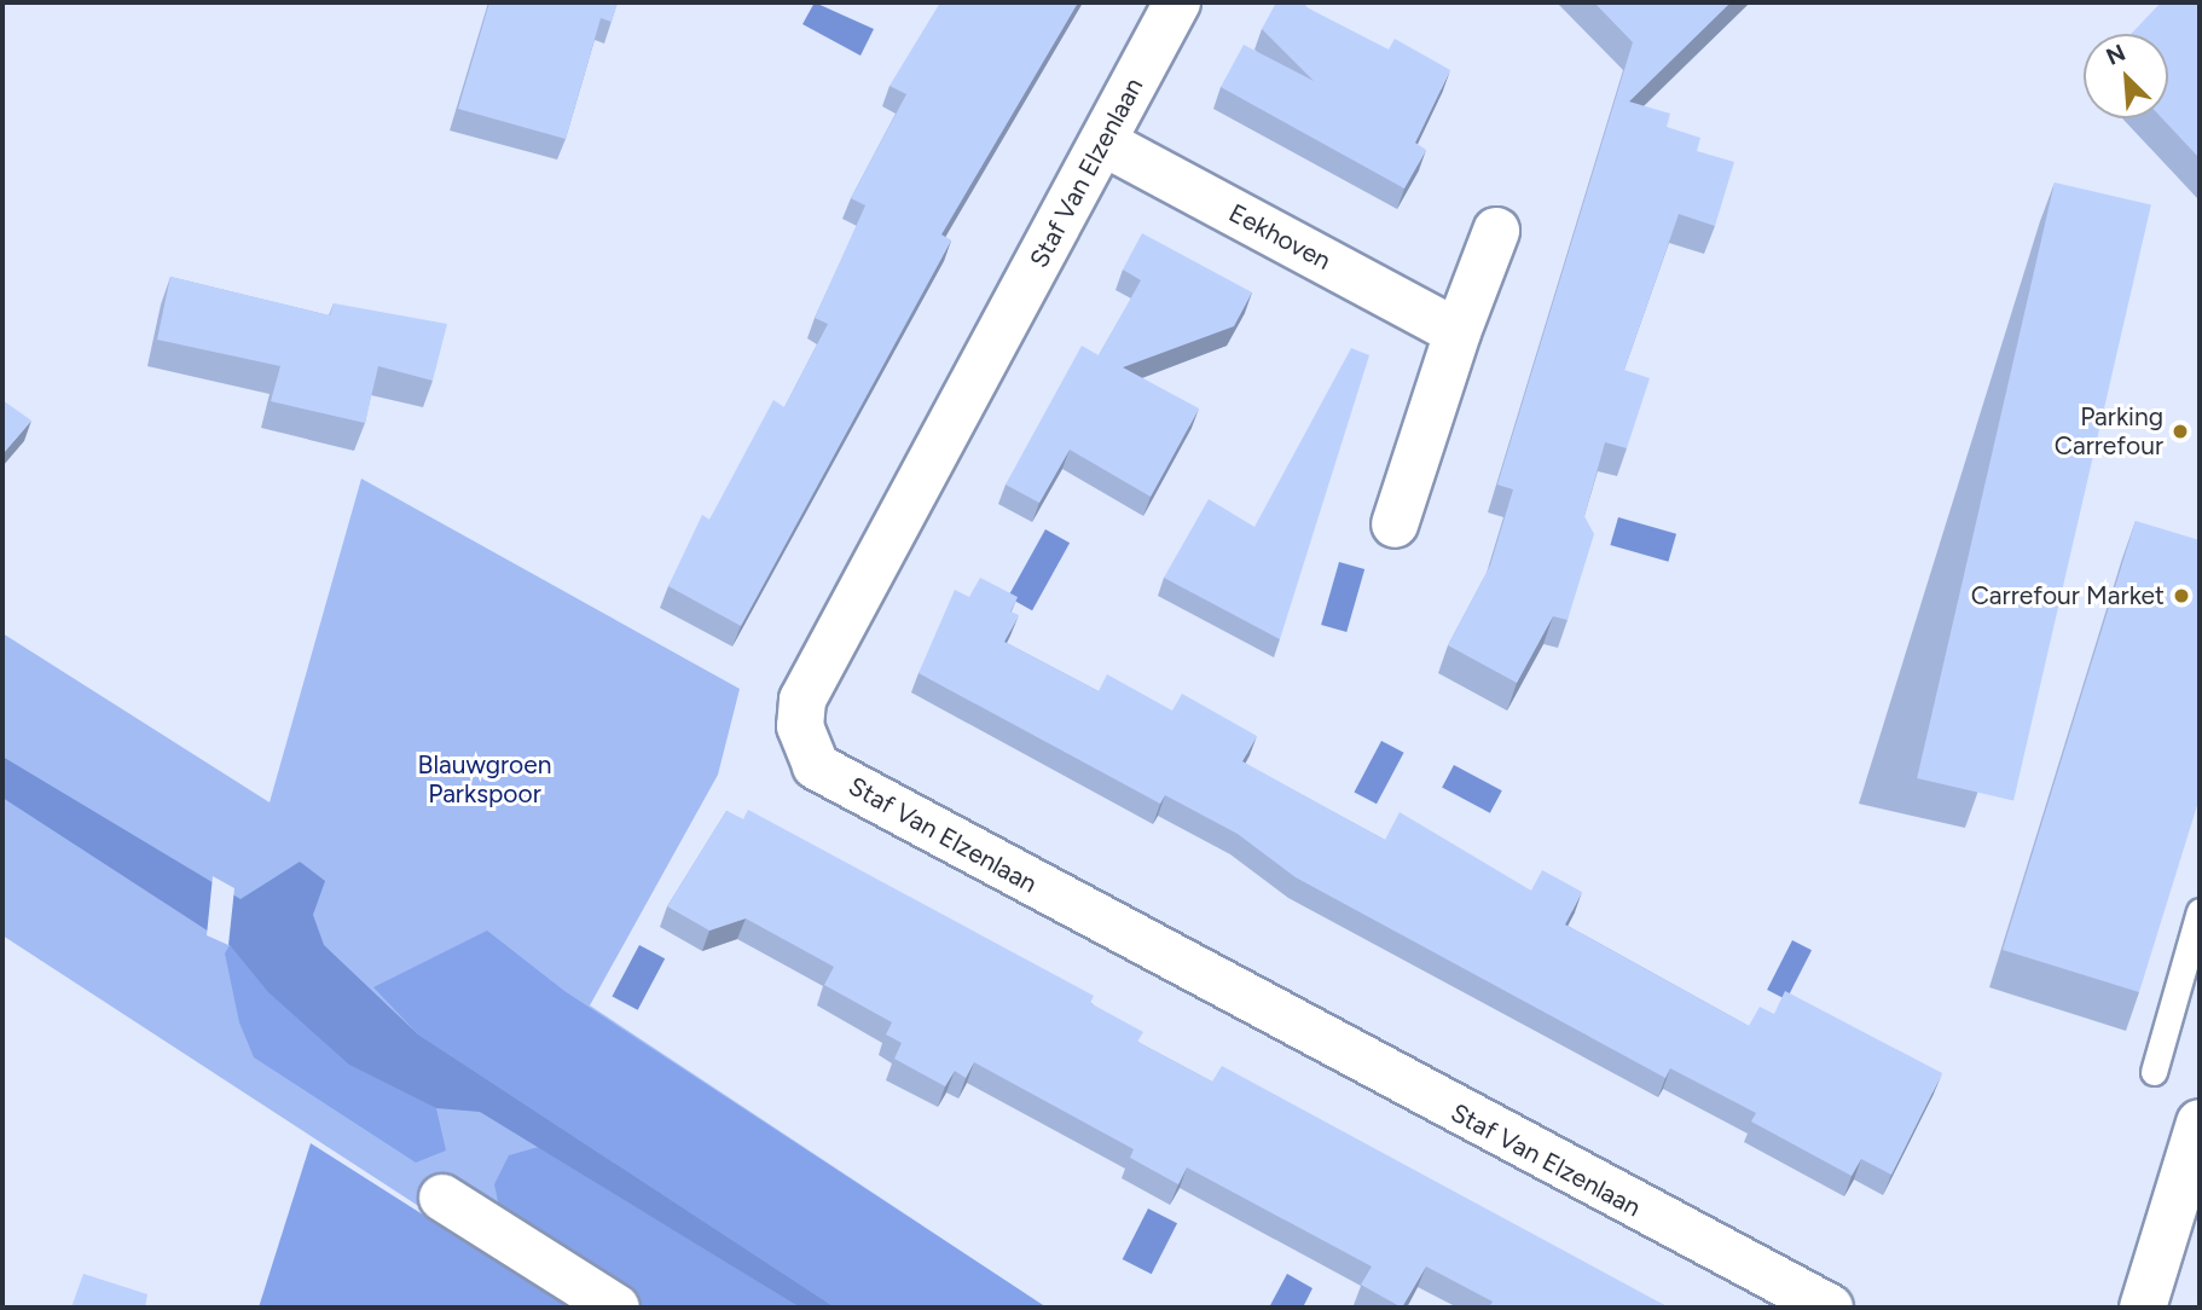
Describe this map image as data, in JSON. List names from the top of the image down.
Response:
{
  "streets": {
    "street": ["Staf Van Elzenlaan", "Eekhoven"]
  },
  "crossings": [
    ["Staf Van Elzenlaan", "Eekhoven"]
  ],
  "parks": ["Blauwgroen Parkspoor"],
  "places": ["Parking Carrefour", "Carrefour Market"],
  "north": "top left"
}
